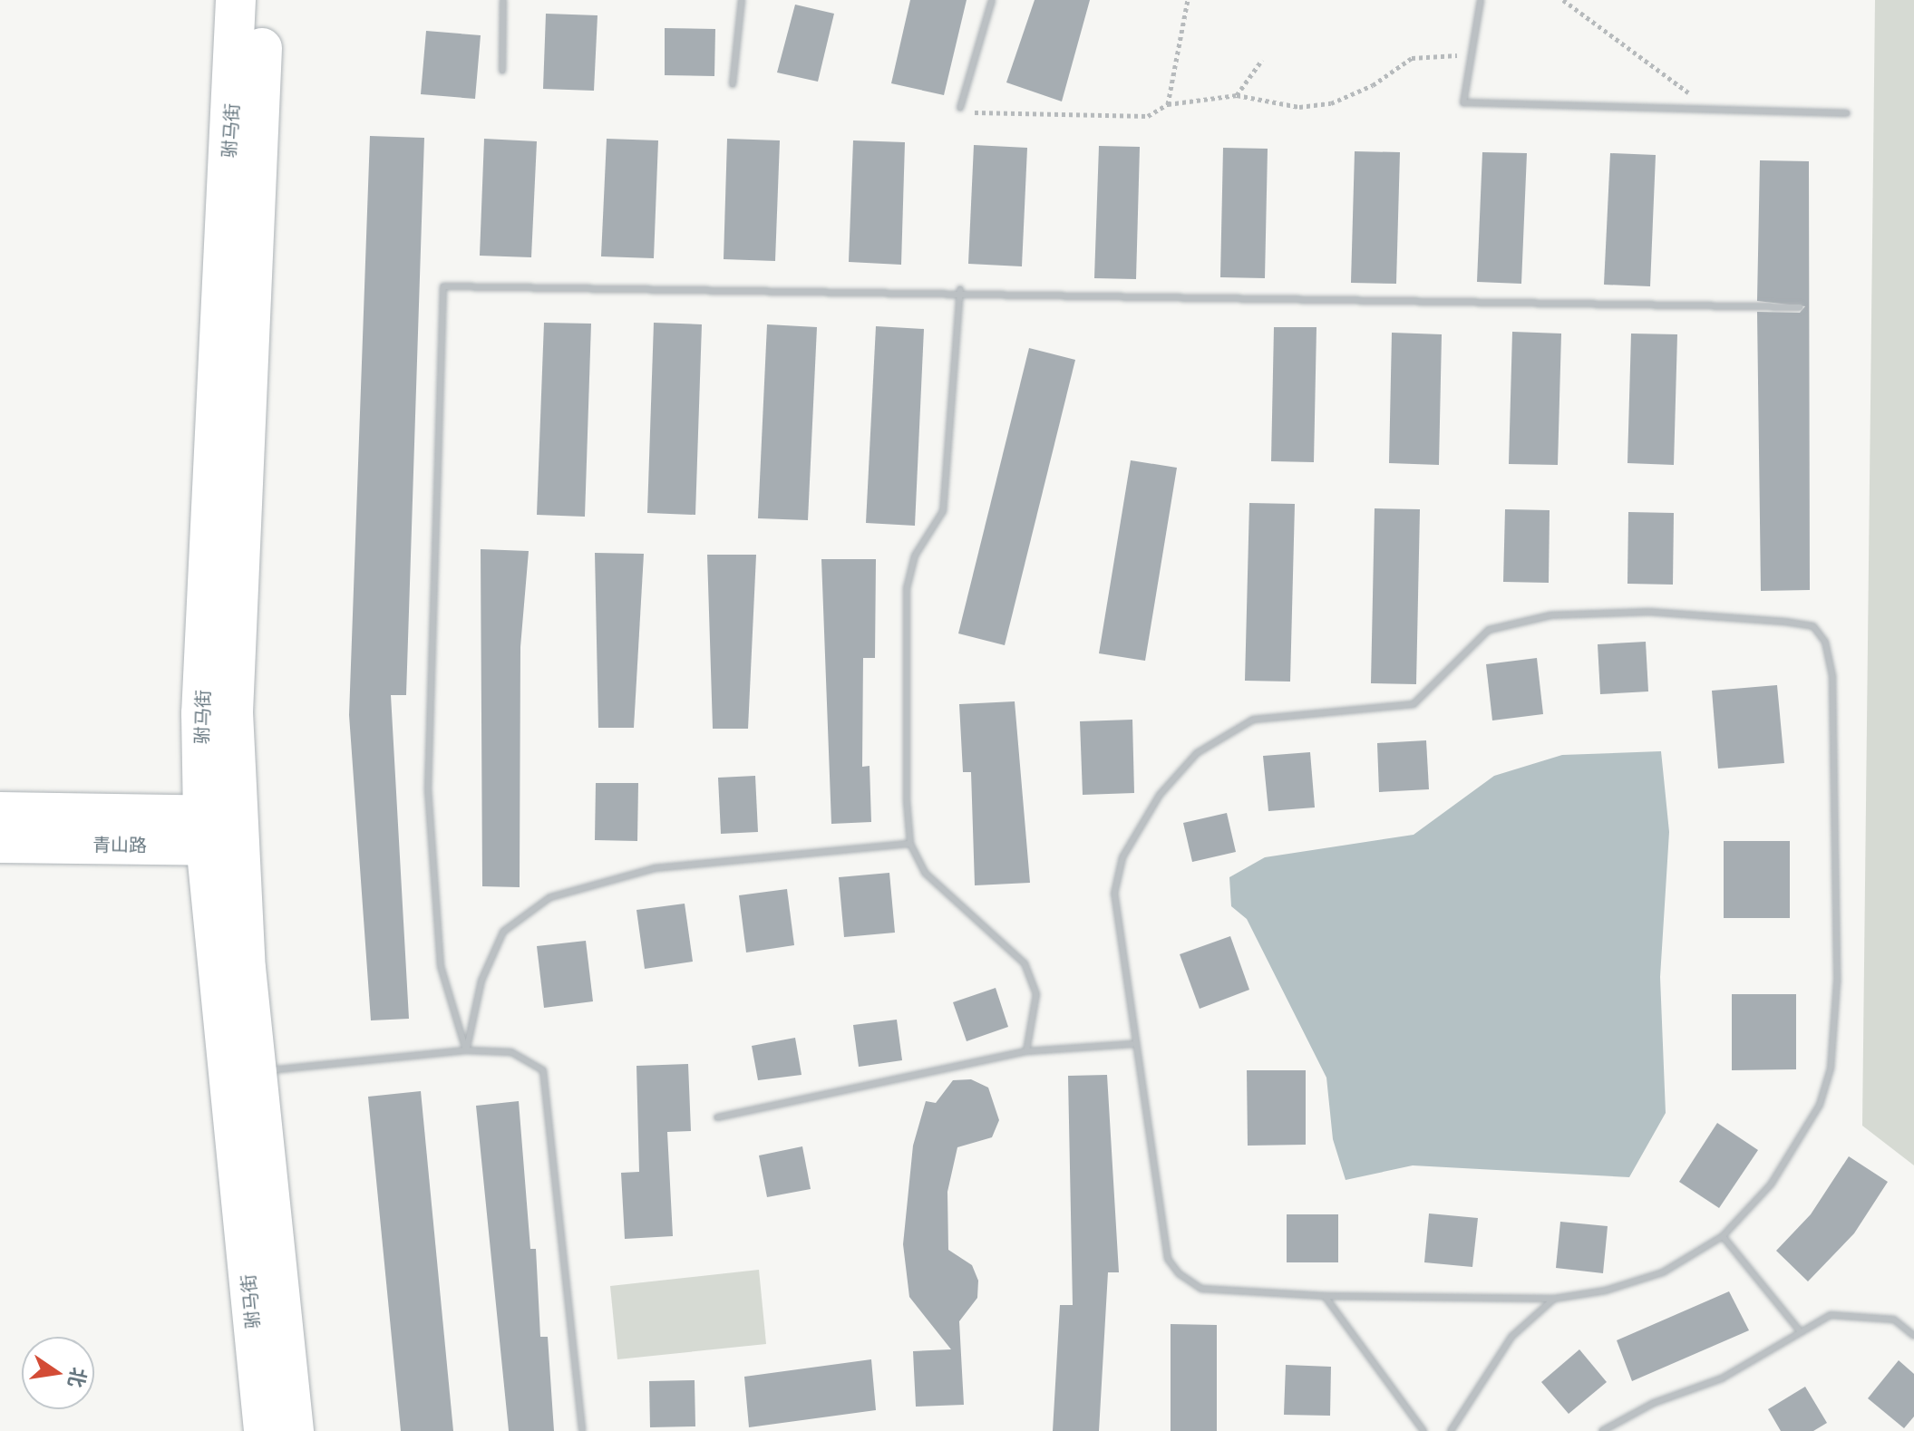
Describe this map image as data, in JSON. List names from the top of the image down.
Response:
{
  "streets": {
    "main road": ["驸马街", "青山路"]
  },
  "crossings": [
    ["驸马街", "青山路"]
  ],
  "north": "right"
}
